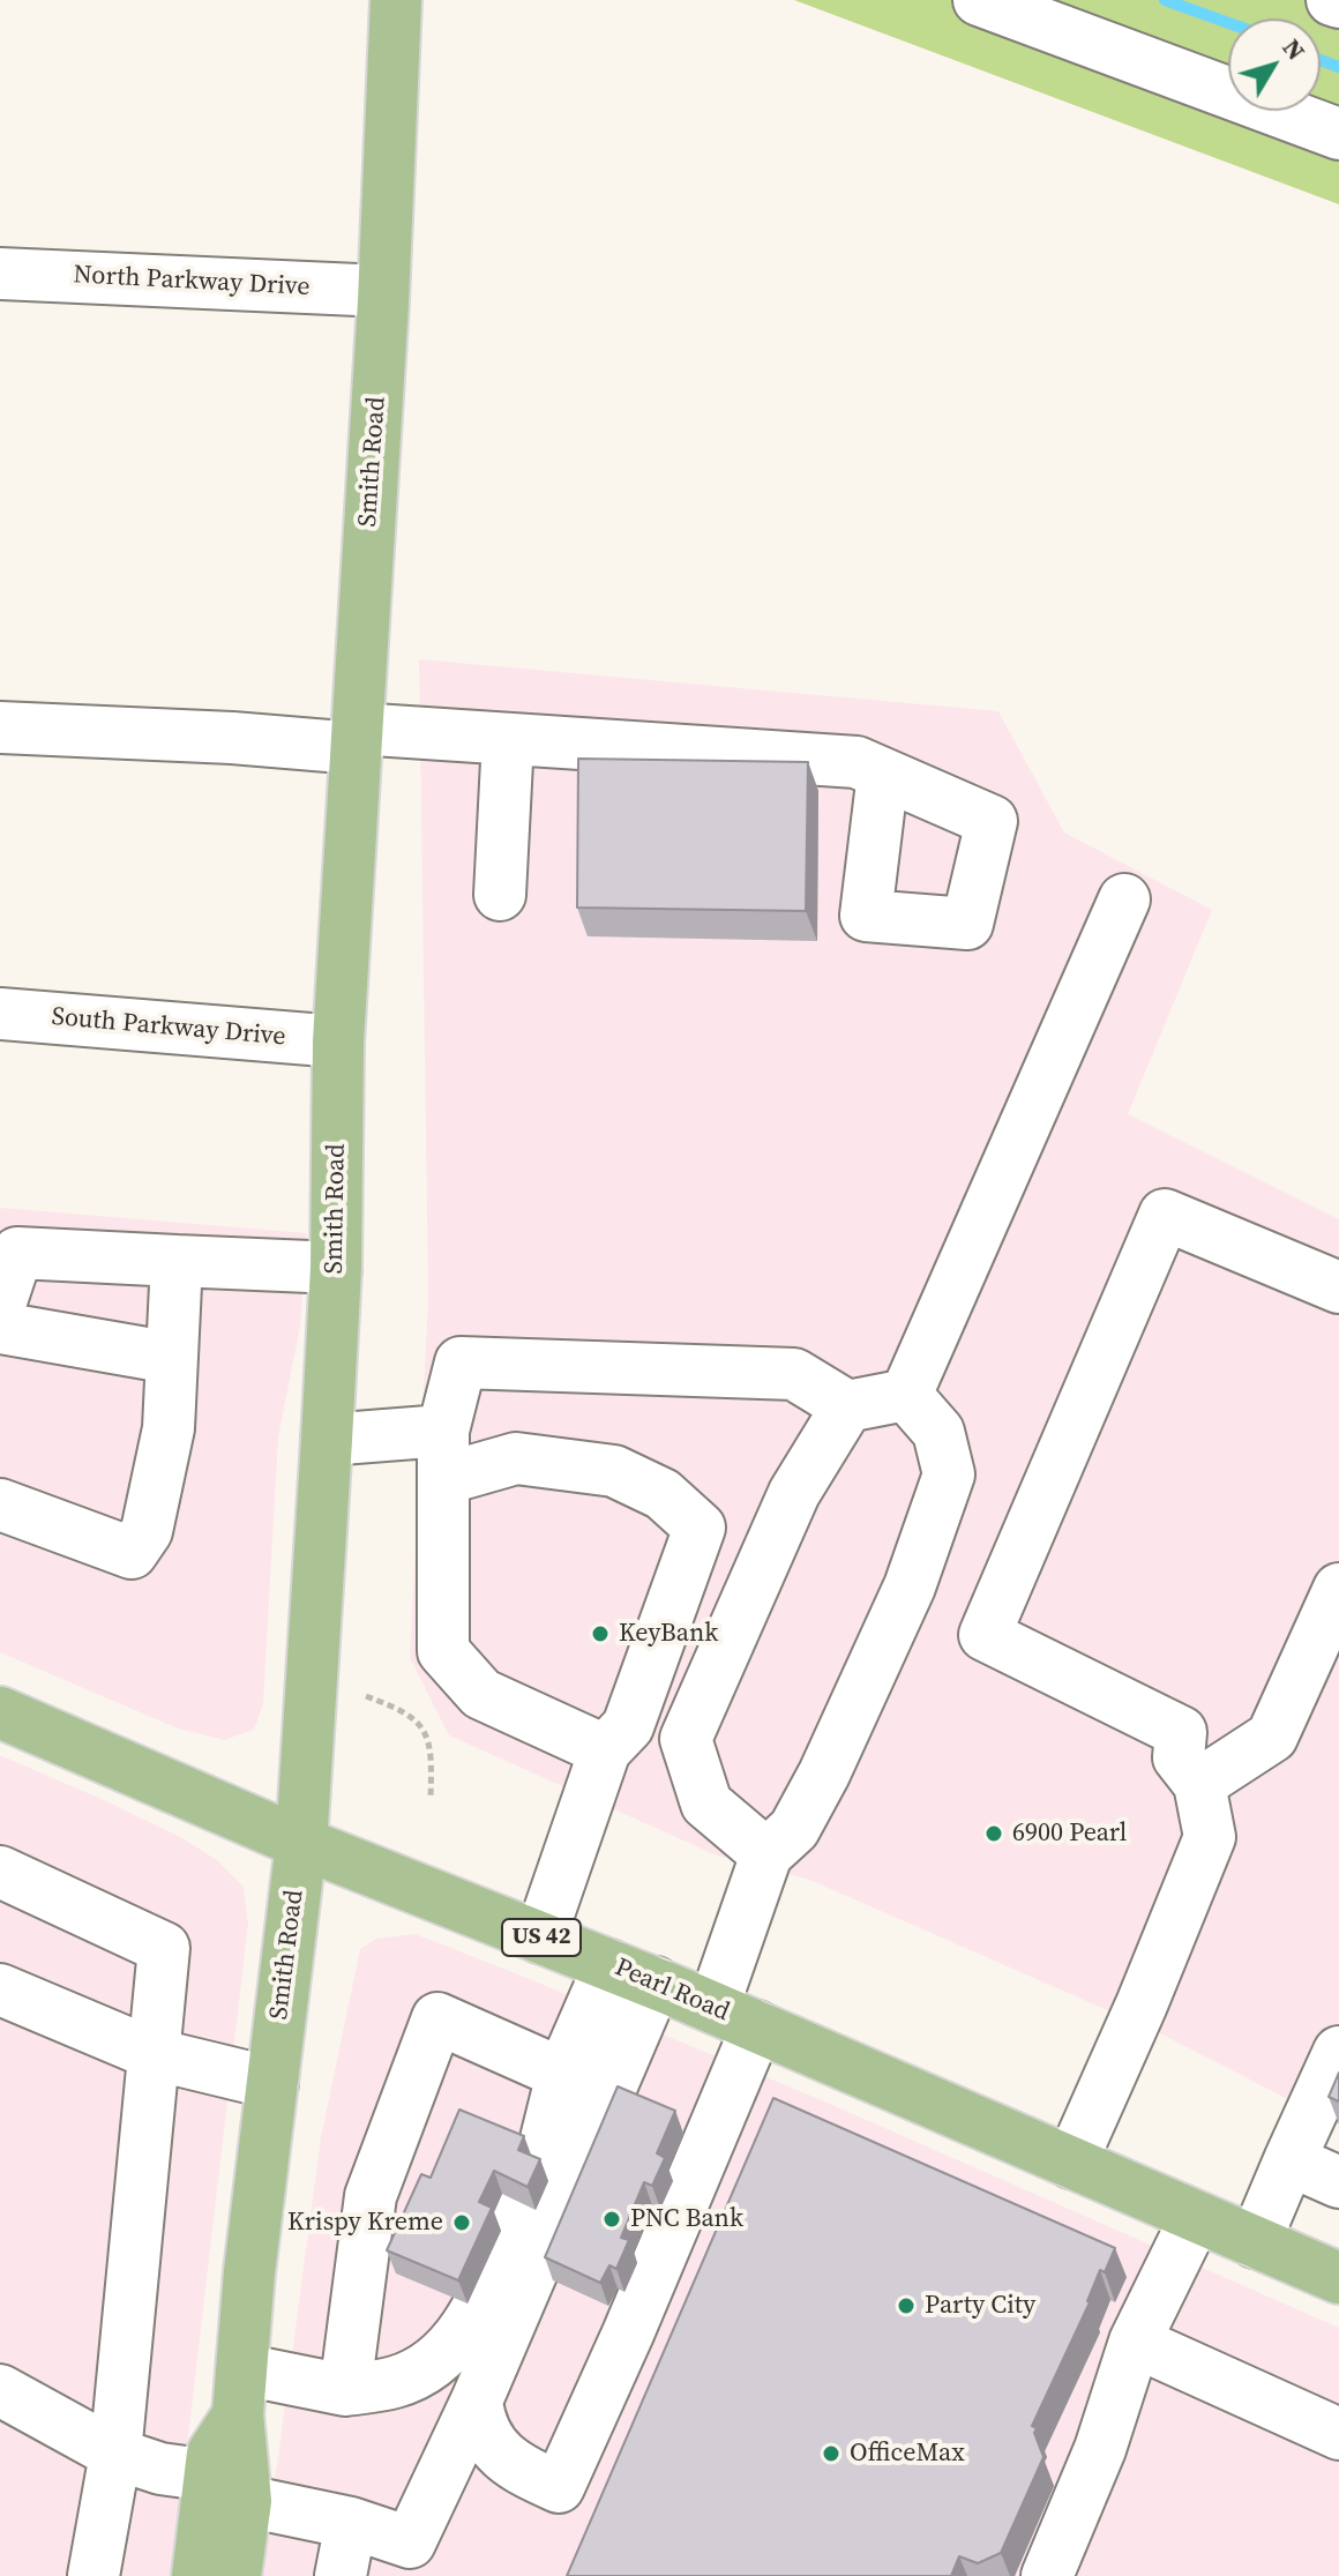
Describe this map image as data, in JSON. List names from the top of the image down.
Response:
{
  "streets": {
    "main road": ["Smith Road", "US 42", "Pearl Road"],
    "street": ["North Parkway Drive", "South Parkway Drive"]
  },
  "crossings": [
    ["North Parkway Drive", "Smith Road"],
    ["Smith Road", "South Parkway Drive"],
    ["Smith Road", "Pearl Road"]
  ],
  "places": [
    "KeyBank",
    "6900 Pearl",
    "PNC Bank",
    "Krispy Kreme",
    "Party City",
    "OfficeMax"
  ],
  "north": "top right"
}
